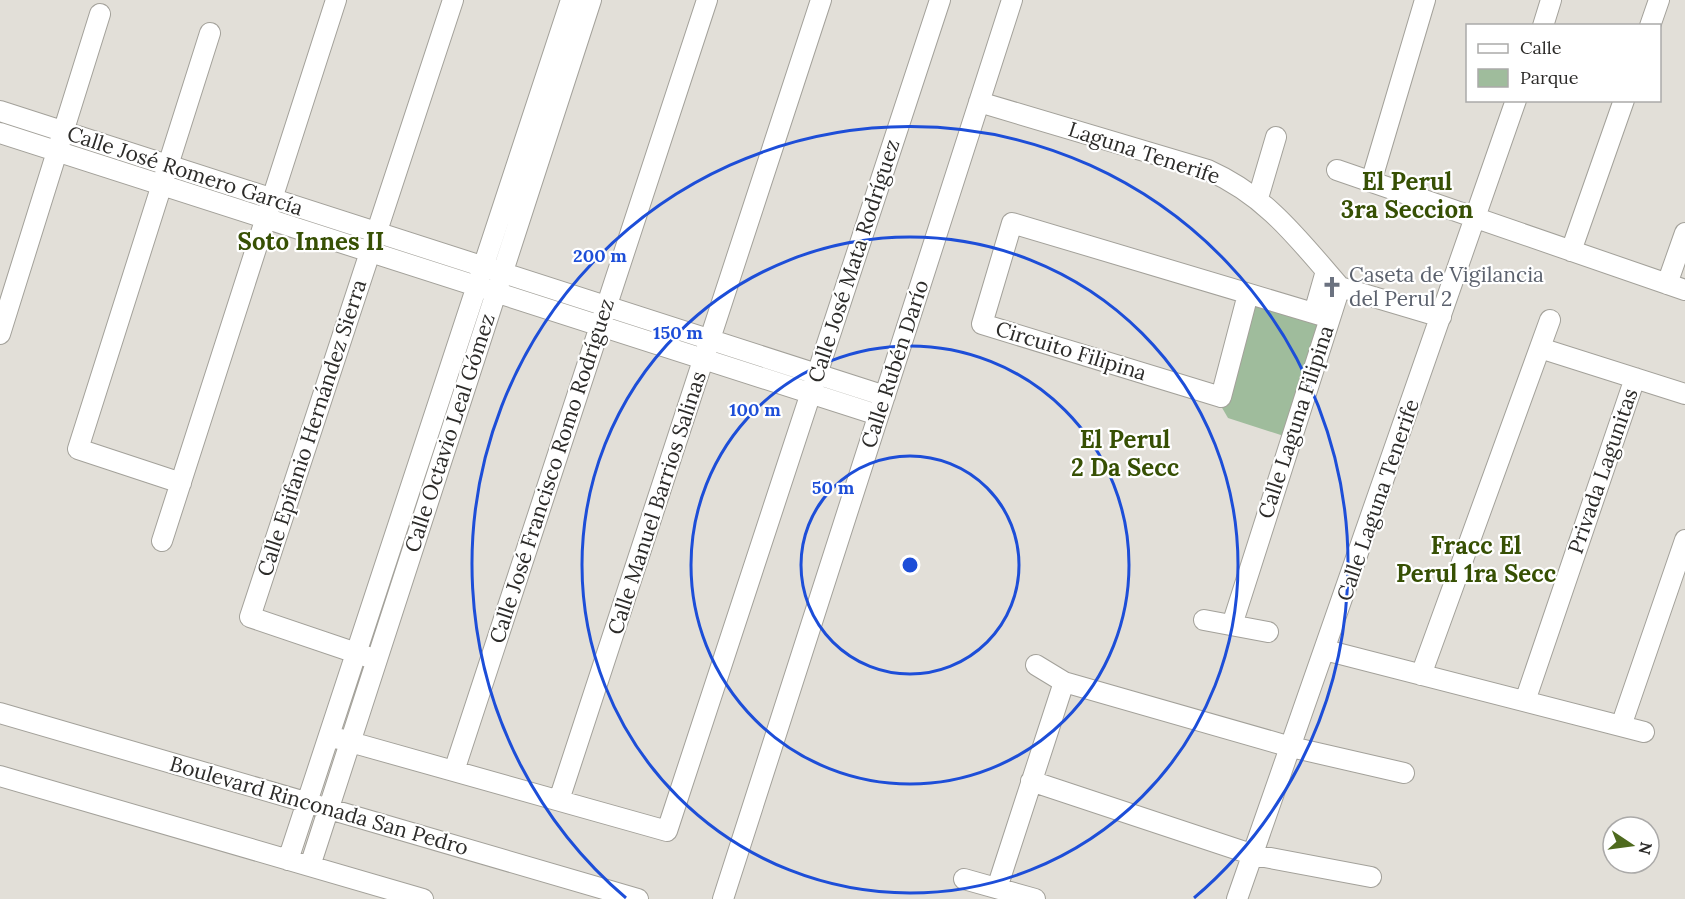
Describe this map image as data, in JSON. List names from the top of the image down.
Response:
{
  "streets": {
    "street": [
      "Laguna Tenerife",
      "Calle José Romero García",
      "Calle José Mata Rodríguez",
      "Circuito Filipina",
      "Calle Rubén Darío",
      "Calle Laguna Filipina",
      "Calle Epifanio Hernández Sierra",
      "Calle Octavio Leal Gómez",
      "Calle José Francisco Romo Rodríguez",
      "Privada Lagunitas",
      "Calle Laguna Tenerife",
      "Calle Manuel Barrios Salinas",
      "Boulevard Rinconada San Pedro"
    ]
  },
  "crossings": [
    ["Laguna Tenerife", "Calle Rubén Darío"],
    ["Laguna Tenerife", "Calle Laguna Filipina"],
    ["Calle José Romero García", "Calle José Mata Rodríguez"],
    ["Calle José Romero García", "Calle Rubén Darío"],
    ["Calle José Romero García", "Calle Epifanio Hernández Sierra"],
    ["Calle José Romero García", "Calle Octavio Leal Gómez"],
    ["Calle José Romero García", "Calle José Francisco Romo Rodríguez"],
    ["Calle José Romero García", "Calle Manuel Barrios Salinas"],
    ["Calle José Mata Rodríguez", "Calle Manuel Barrios Salinas"],
    ["Circuito Filipina", "Calle Laguna Filipina"],
    ["Calle Epifanio Hernández Sierra", "Calle Octavio Leal Gómez"],
    ["Calle Octavio Leal Gómez", "Boulevard Rinconada San Pedro"]
  ],
  "districts": [
    "El Perul 3ra Seccion",
    "Soto Innes II",
    "El Perul 2 Da Secc",
    "Fracc El Perul 1ra Secc"
  ],
  "places": {
    "church": ["Caseta de Vigilancia del Perul 2"]
  },
  "legend": ["Calle", "Parque"],
  "north": "right",
  "rings": [
    "200 m",
    "150 m",
    "100 m",
    "50 m"
  ]
}
